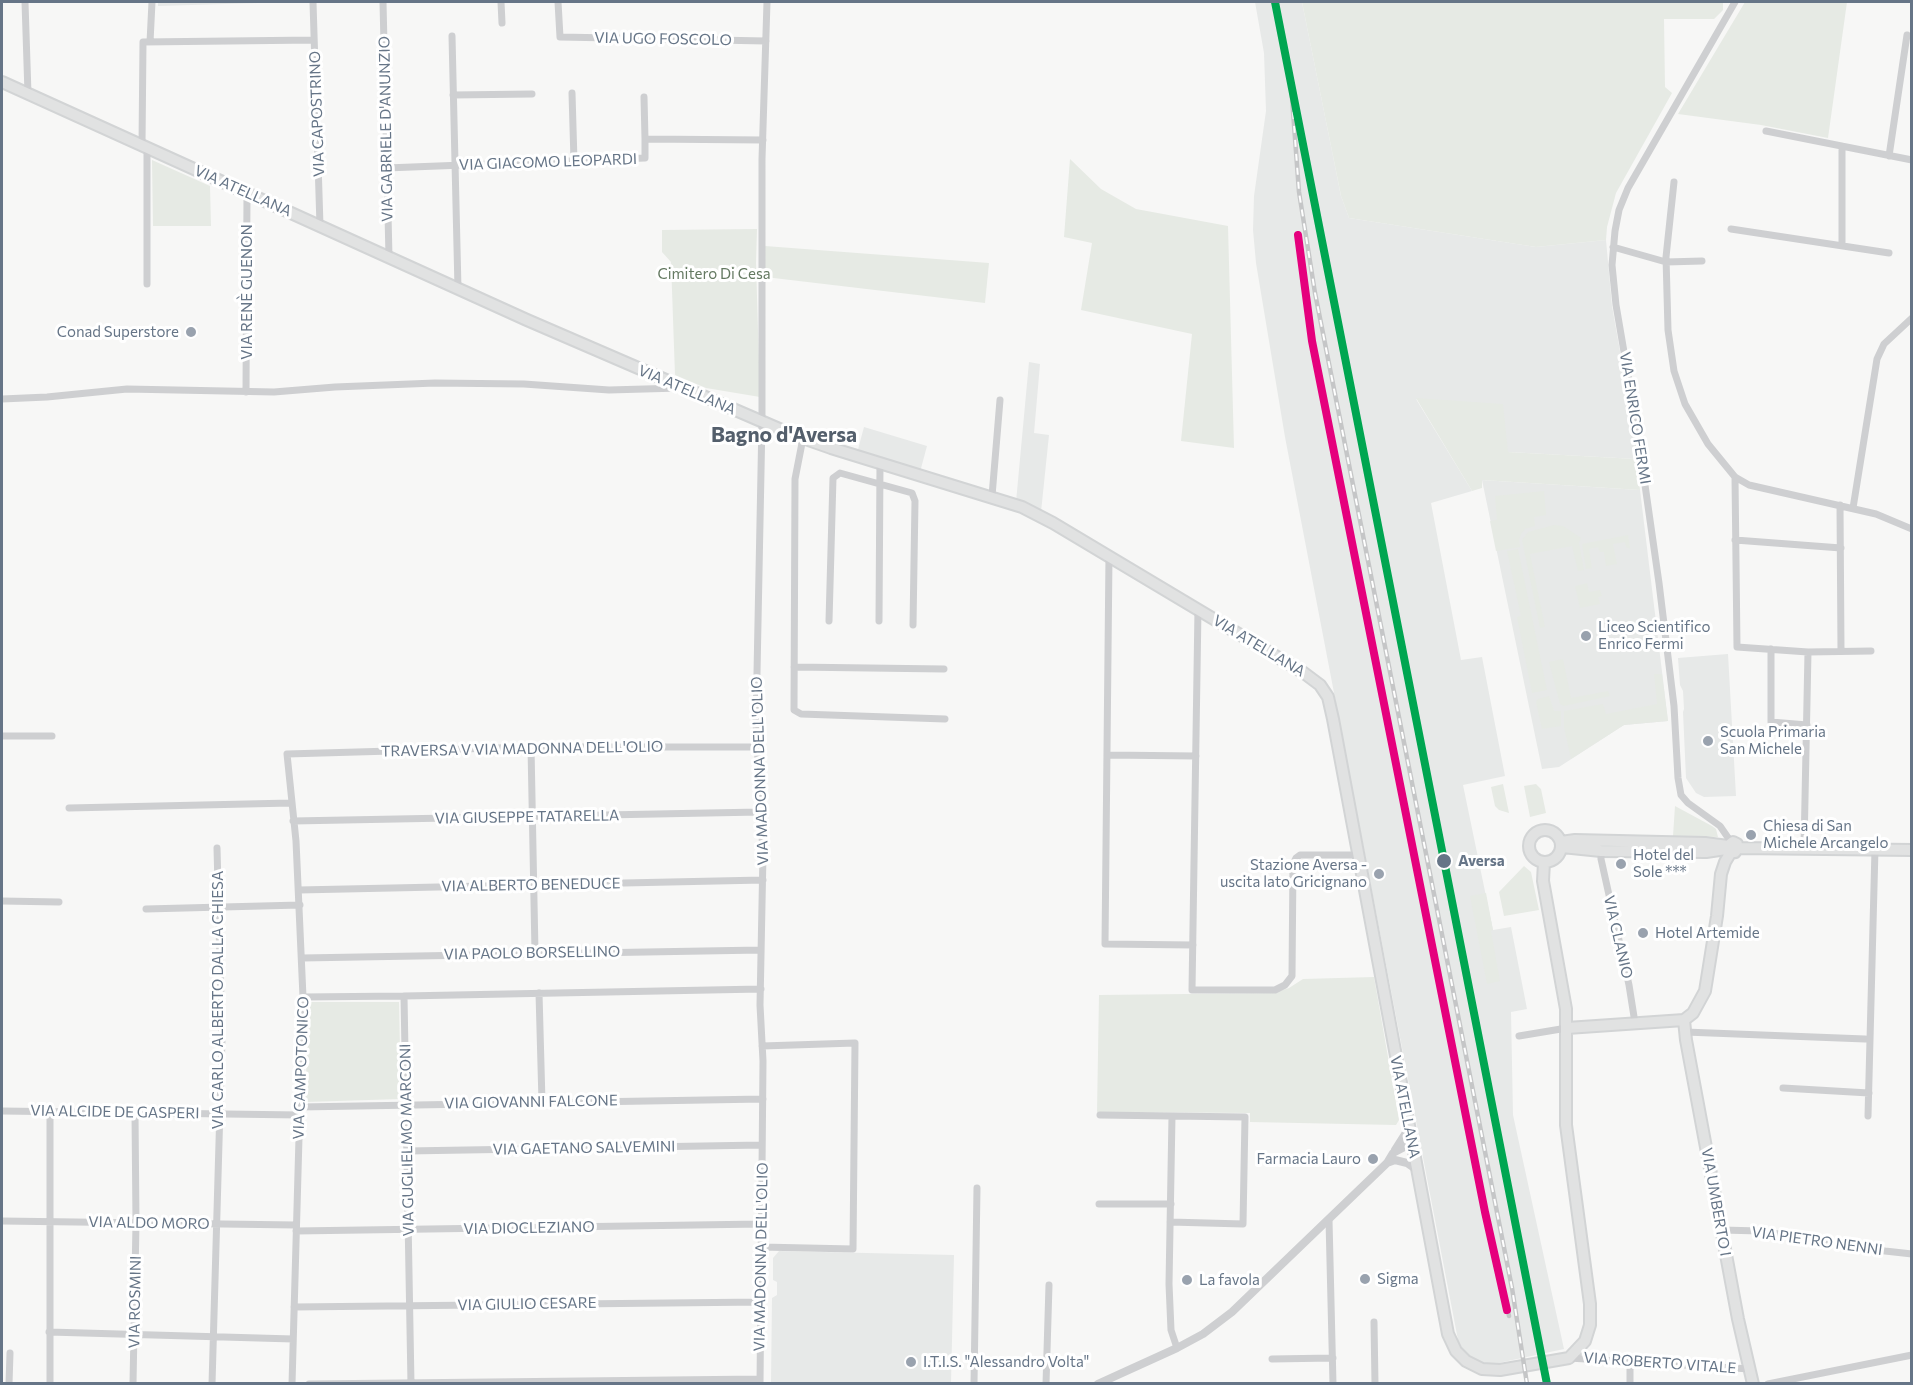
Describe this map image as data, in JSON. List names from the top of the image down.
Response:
{
  "streets": {
    "main road": ["VIA ATELLANA", "VIA UMBERTO I"],
    "street": [
      "VIA UGO FOSCOLO",
      "VIA CAPOSTRINO",
      "VIA GABRIELE D'ANUNZIO",
      "VIA GIACOMO LEOPARDI",
      "VIA RENÈ GUENON",
      "VIA ENRICO FERMI",
      "TRAVERSA V VIA MADONNA DELL'OLIO",
      "VIA MADONNA DELL'OLIO",
      "VIA GIUSEPPE TATARELLA",
      "VIA ALBERTO BENEDUCE",
      "VIA CLANIO",
      "VIA PAOLO BORSELLINO",
      "VIA CARLO ALBERTO DALLA CHIESA",
      "VIA CAMPOTONICO",
      "VIA GIOVANNI FALCONE",
      "VIA ALCIDE DE GASPERI",
      "VIA GUGLIELMO MARCONI",
      "VIA GAETANO SALVEMINI",
      "VIA ALDO MORO",
      "VIA DIOCLEZIANO",
      "VIA PIETRO NENNI",
      "VIA ROSMINI",
      "VIA GIULIO CESARE",
      "VIA ROBERTO VITALE"
    ]
  },
  "crossings": [
    ["VIA CAPOSTRINO", "VIA ATELLANA"],
    ["VIA GABRIELE D'ANUNZIO", "VIA GIACOMO LEOPARDI"],
    ["VIA GABRIELE D'ANUNZIO", "VIA ATELLANA"],
    ["VIA GIACOMO LEOPARDI", "VIA MADONNA DELL'OLIO"],
    ["VIA ATELLANA", "VIA RENÈ GUENON"],
    ["VIA ATELLANA", "VIA MADONNA DELL'OLIO"],
    ["VIA ATELLANA", "VIA ROBERTO VITALE"],
    ["TRAVERSA V VIA MADONNA DELL'OLIO", "VIA MADONNA DELL'OLIO"],
    ["TRAVERSA V VIA MADONNA DELL'OLIO", "VIA CAMPOTONICO"],
    ["VIA MADONNA DELL'OLIO", "VIA GIUSEPPE TATARELLA"],
    ["VIA MADONNA DELL'OLIO", "VIA ALBERTO BENEDUCE"],
    ["VIA MADONNA DELL'OLIO", "VIA PAOLO BORSELLINO"],
    ["VIA MADONNA DELL'OLIO", "VIA GIOVANNI FALCONE"],
    ["VIA MADONNA DELL'OLIO", "VIA GAETANO SALVEMINI"],
    ["VIA MADONNA DELL'OLIO", "VIA DIOCLEZIANO"],
    ["VIA MADONNA DELL'OLIO", "VIA GIULIO CESARE"],
    ["VIA GIUSEPPE TATARELLA", "VIA CAMPOTONICO"],
    ["VIA ALBERTO BENEDUCE", "VIA CAMPOTONICO"],
    ["VIA PAOLO BORSELLINO", "VIA CAMPOTONICO"],
    ["VIA CARLO ALBERTO DALLA CHIESA", "VIA ALCIDE DE GASPERI"],
    ["VIA CARLO ALBERTO DALLA CHIESA", "VIA ALDO MORO"],
    ["VIA CAMPOTONICO", "VIA GIOVANNI FALCONE"],
    ["VIA CAMPOTONICO", "VIA ALCIDE DE GASPERI"],
    ["VIA CAMPOTONICO", "VIA ALDO MORO"],
    ["VIA CAMPOTONICO", "VIA DIOCLEZIANO"],
    ["VIA CAMPOTONICO", "VIA GIULIO CESARE"],
    ["VIA GIOVANNI FALCONE", "VIA ALCIDE DE GASPERI"],
    ["VIA GIOVANNI FALCONE", "VIA GUGLIELMO MARCONI"],
    ["VIA ALCIDE DE GASPERI", "VIA ROSMINI"],
    ["VIA GUGLIELMO MARCONI", "VIA GAETANO SALVEMINI"],
    ["VIA GUGLIELMO MARCONI", "VIA DIOCLEZIANO"],
    ["VIA GUGLIELMO MARCONI", "VIA GIULIO CESARE"],
    ["VIA UMBERTO I", "VIA PIETRO NENNI"],
    ["VIA UMBERTO I", "VIA ROBERTO VITALE"],
    ["VIA ALDO MORO", "VIA DIOCLEZIANO"],
    ["VIA ALDO MORO", "VIA ROSMINI"]
  ],
  "districts": ["Bagno d'Aversa"],
  "parks": ["Cimitero Di Cesa"],
  "places": [
    "Conad Superstore",
    "Liceo Scientifico Enrico Fermi",
    "Scuola Primaria San Michele",
    "Chiesa di San Michele Arcangelo",
    "Aversa",
    "Hotel del Sole ***",
    "Stazione Aversa - uscita lato Gricignano",
    "Hotel Artemide",
    "Farmacia Lauro",
    "Sigma",
    "La favola",
    "I.T.I.S. \"Alessandro Volta\""
  ]
}
